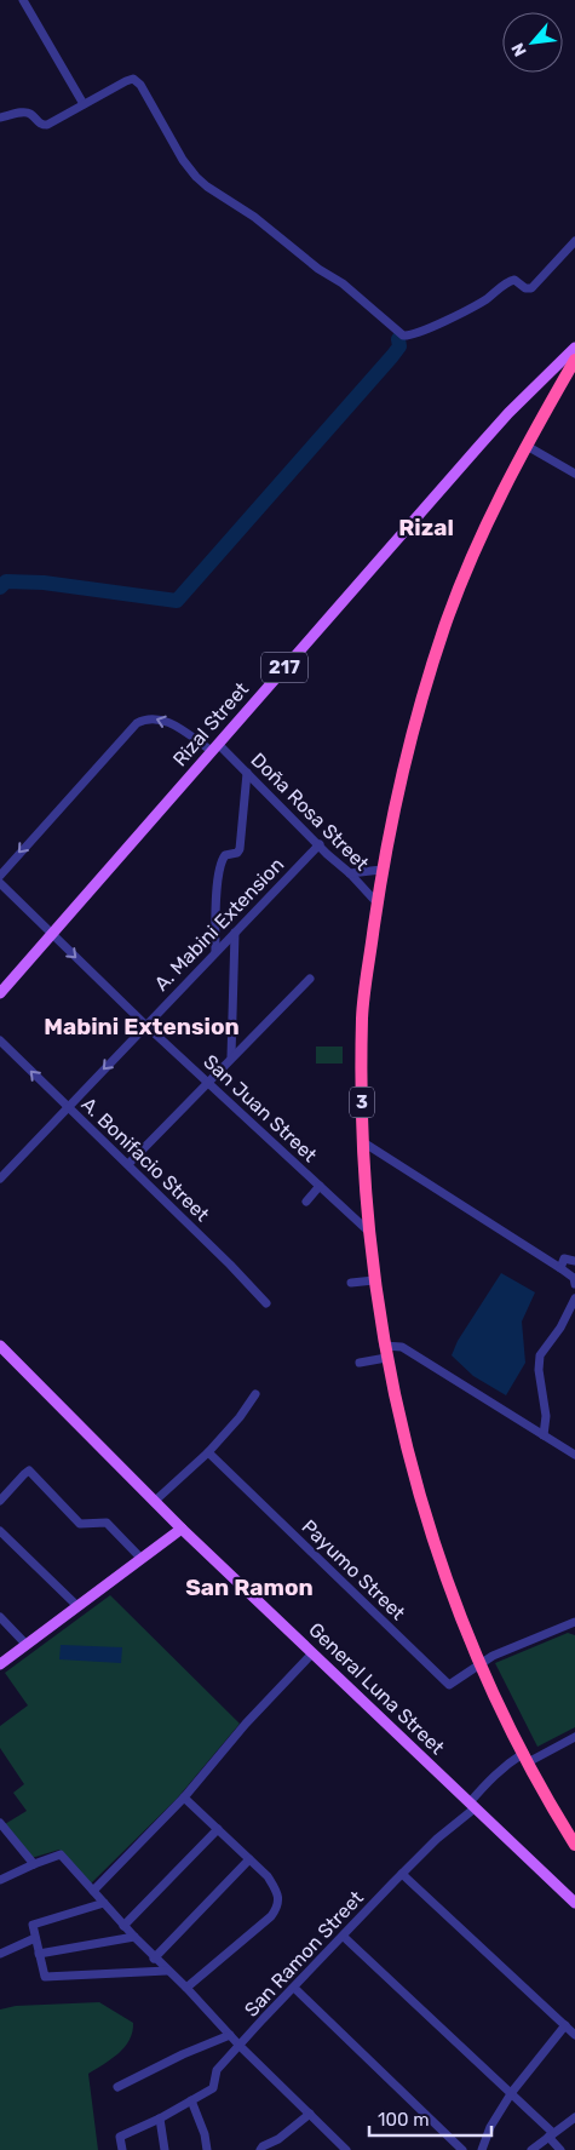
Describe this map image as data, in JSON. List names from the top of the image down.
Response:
{
  "streets": {
    "highway": ["3"],
    "main road": ["217", "Rizal Street", "General Luna Street"],
    "street": [
      "Doña Rosa Street",
      "A. Mabini Extension",
      "San Juan Street",
      "A. Bonifacio Street",
      "Payumo Street",
      "San Ramon Street"
    ]
  },
  "crossings": [
    ["Rizal Street", "Doña Rosa Street"],
    ["Rizal Street", "San Juan Street"],
    ["Doña Rosa Street", "A. Mabini Extension"],
    ["Doña Rosa Street", "3"],
    ["A. Mabini Extension", "San Juan Street"],
    ["A. Mabini Extension", "A. Bonifacio Street"],
    ["3", "San Juan Street"],
    ["3", "Payumo Street"],
    ["3", "San Ramon Street"],
    ["General Luna Street", "San Ramon Street"]
  ],
  "one_way": ["Doña Rosa Street"],
  "districts": ["Rizal", "Mabini Extension", "San Ramon"],
  "scale_bar": "100 m",
  "north": "bottom left"
}
